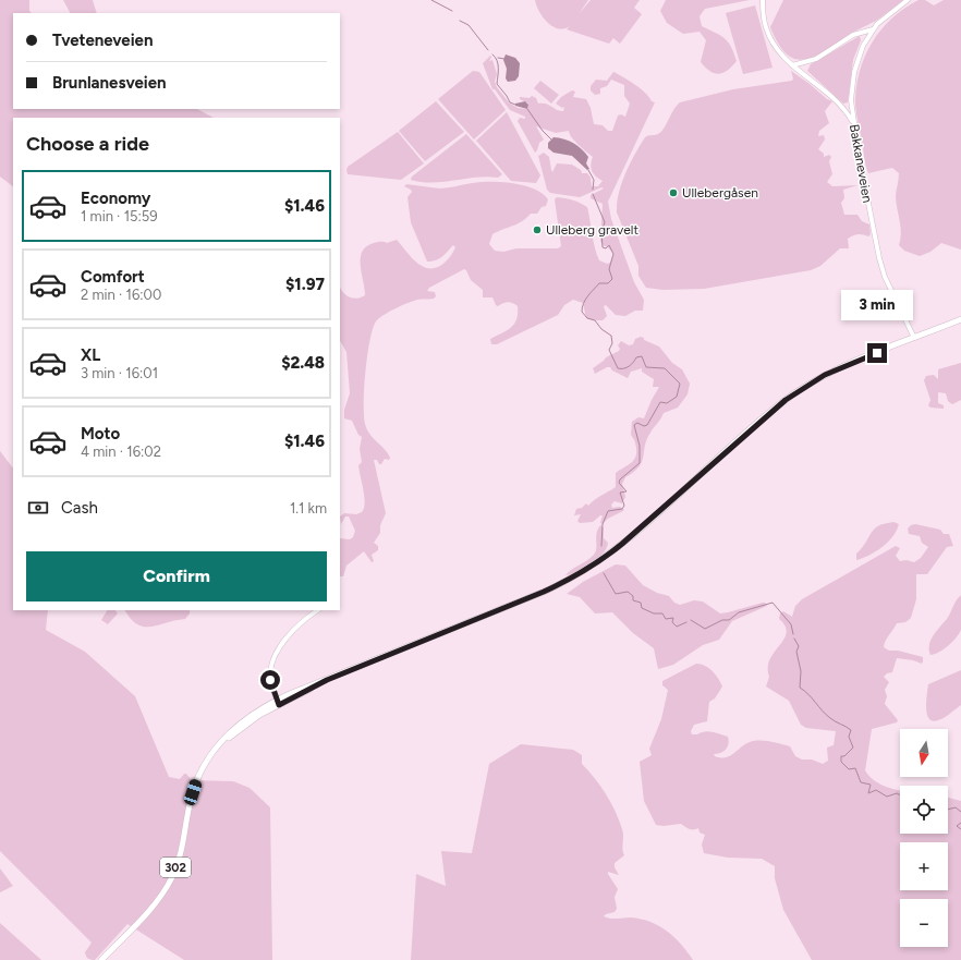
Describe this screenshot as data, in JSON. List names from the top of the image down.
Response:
{
  "streets": {
    "main road": ["302"],
    "street": ["Bakkaneveien"]
  },
  "crossings": [
    ["Bakkaneveien", "302"]
  ],
  "places": ["Ullebergåsen", "Ulleberg gravelt"],
  "north": "bottom",
  "page": {
    "banner": ["Tveteneveien", "Brunlanesveien"],
    "heading": "Choose a ride",
    "list": [
      {
        "name": "Economy",
        "note": "1 min · 15:59",
        "value": "$1.46"
      },
      {
        "name": "Comfort",
        "note": "2 min · 16:00",
        "value": "$1.97"
      },
      {
        "name": "XL",
        "note": "3 min · 16:01",
        "value": "$2.48"
      },
      {
        "name": "Moto",
        "note": "4 min · 16:02",
        "value": "$1.46"
      }
    ],
    "bubble": "3 min",
    "pay": ["Cash", "1.1 km"],
    "buttons": "Confirm",
    "map_buttons": ["+", "−"]
  }
}
